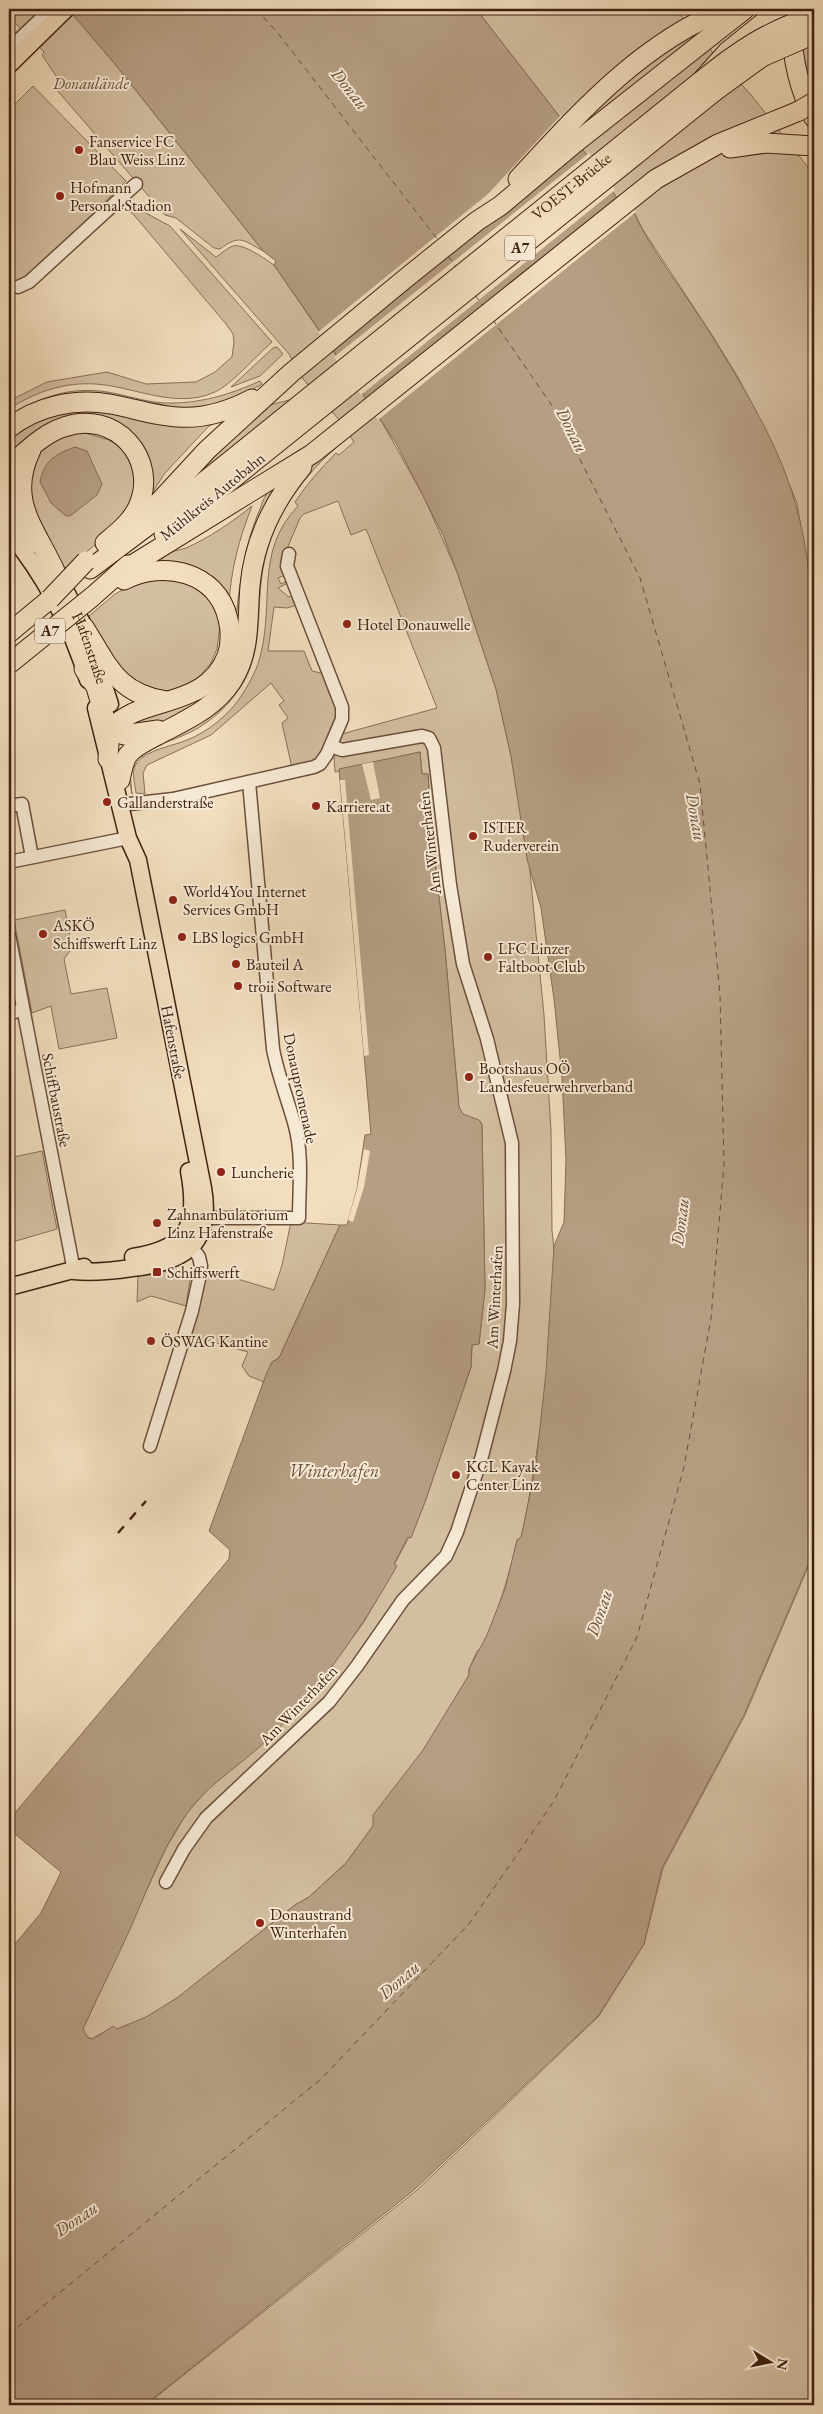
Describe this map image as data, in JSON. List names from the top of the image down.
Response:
{
  "streets": {
    "highway": ["VOEST-Brücke", "A7", "Mühlkreis Autobahn"],
    "main road": ["Hafenstraße"],
    "street": ["Am Winterhafen", "Donaupromenade", "Schiffbaustraße"]
  },
  "crossings": [
    ["VOEST-Brücke", "Mühlkreis Autobahn"],
    ["A7", "Mühlkreis Autobahn"],
    ["Hafenstraße", "Donaupromenade"]
  ],
  "water": ["Donau", "Winterhafen"],
  "parks": ["Donaulände"],
  "places": {
    "other": [
      "Fanservice FC Blau Weiss Linz",
      "Hofmann Personal Stadion",
      "Hotel Donauwelle",
      "Gallanderstraße",
      "Karriere.at",
      "ISTER Ruderverein",
      "World4You Internet Services GmbH",
      "ASKÖ Schiffswerft Linz",
      "LBS logics GmbH",
      "LFC Linzer Faltboot Club",
      "Bauteil A",
      "troii Software",
      "Bootshaus OÖ Landesfeuerwehrverband",
      "Luncherie",
      "Zahnambulatorium Linz Hafenstraße",
      "ÖSWAG Kantine",
      "KCL Kayak Center Linz",
      "Donaustrand Winterhafen"
    ],
    "transit": ["Schiffswerft"]
  },
  "north": "right"
}
